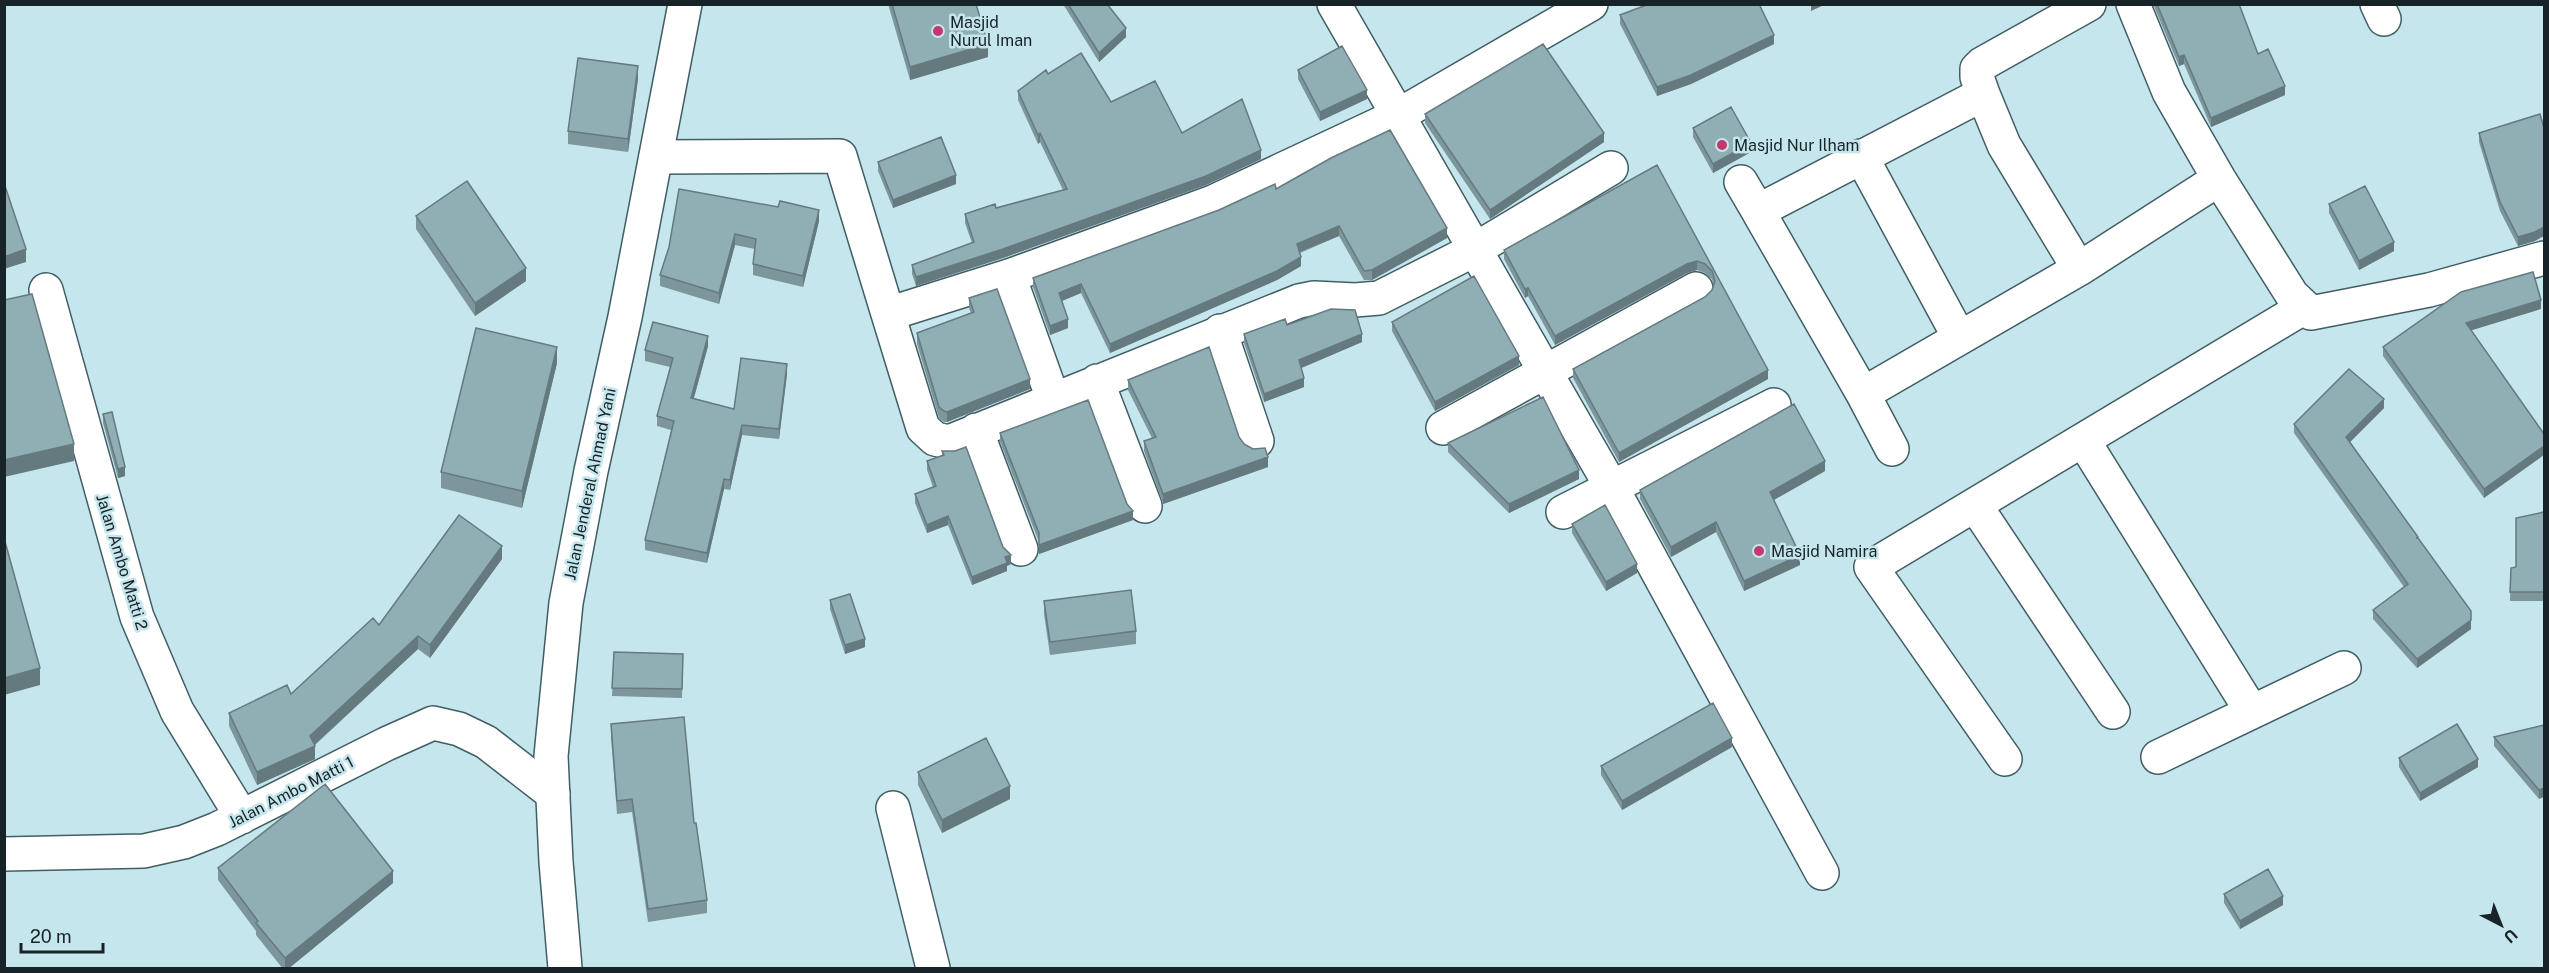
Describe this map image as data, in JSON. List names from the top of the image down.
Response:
{
  "streets": {
    "main road": ["Jalan Jenderal Ahmad Yani", "Jalan Ambo Matti 2", "Jalan Ambo Matti 1"]
  },
  "crossings": [
    ["Jalan Jenderal Ahmad Yani", "Jalan Ambo Matti 1"],
    ["Jalan Ambo Matti 2", "Jalan Ambo Matti 1"]
  ],
  "places": ["Masjid Nurul Iman", "Masjid Nur Ilham", "Masjid Namira"],
  "scale_bar": "20 m",
  "north": "bottom right"
}
